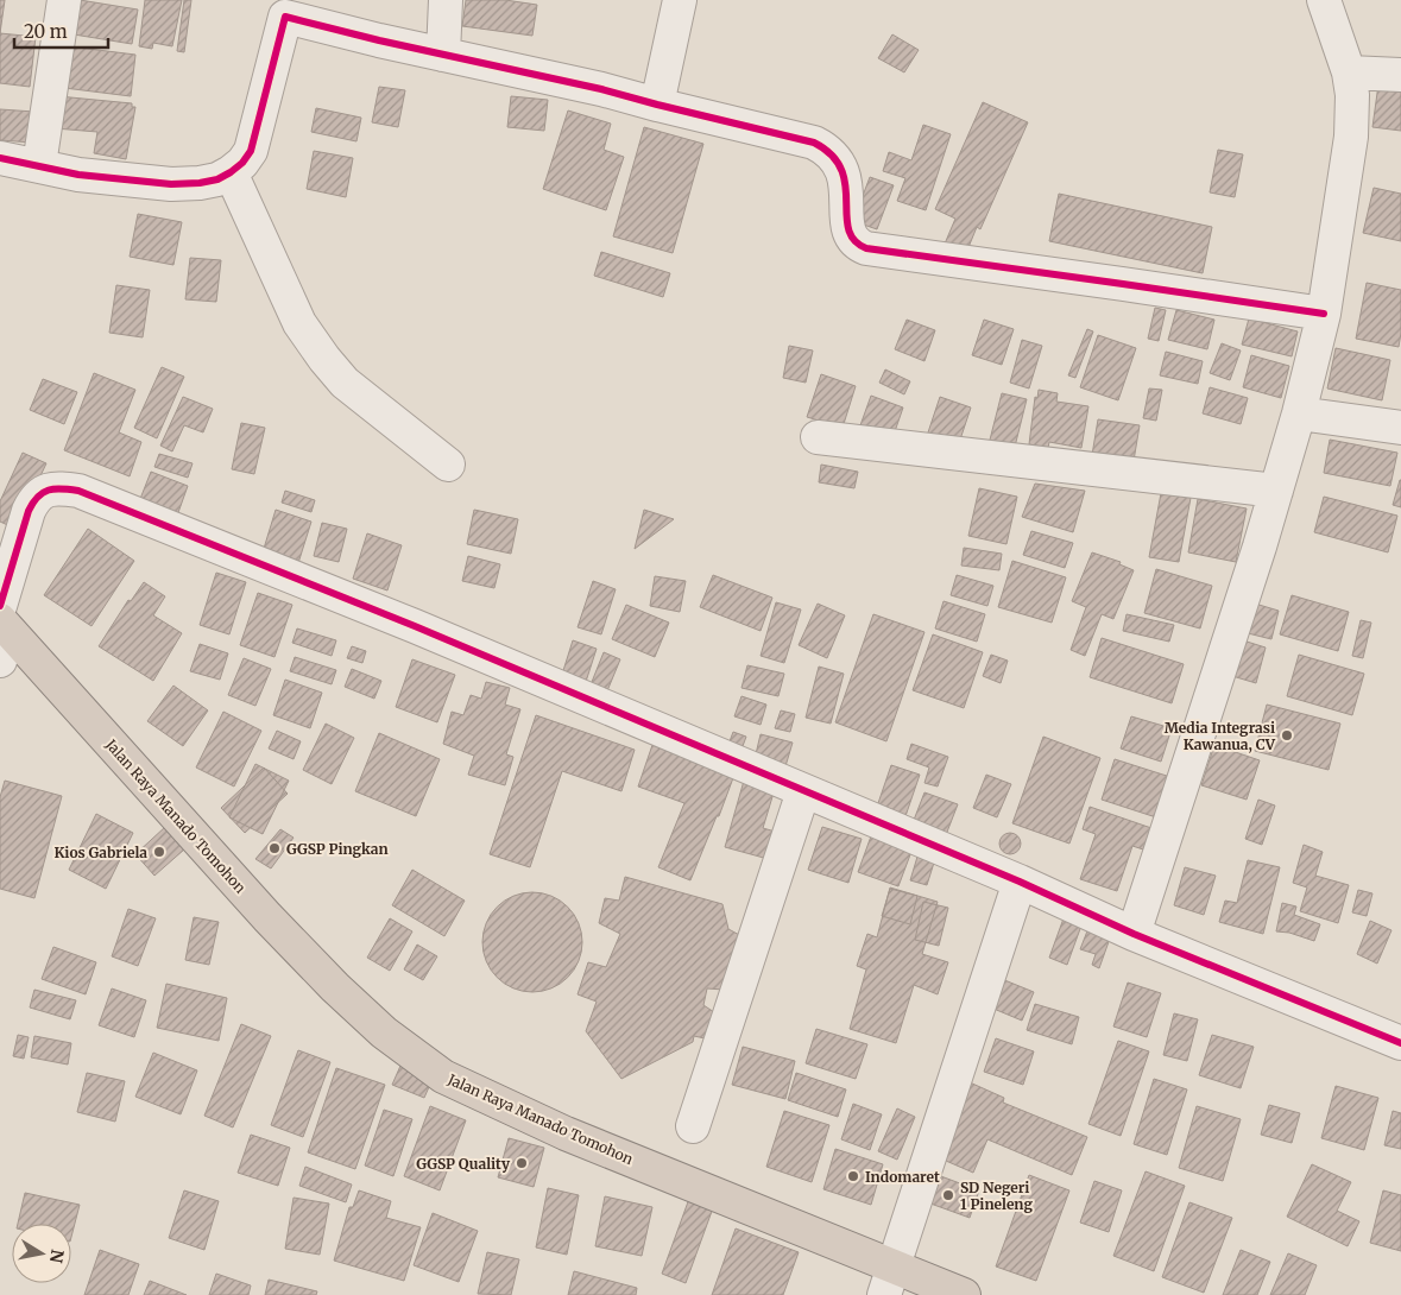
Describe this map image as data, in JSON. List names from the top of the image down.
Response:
{
  "streets": {
    "highway": ["Jalan Raya Manado Tomohon"]
  },
  "places": [
    "Media Integrasi Kawanua, CV",
    "GGSP Pingkan",
    "Kios Gabriela",
    "GGSP Quality",
    "Indomaret",
    "SD Negeri 1 Pineleng"
  ],
  "scale_bar": "20 m",
  "north": "right"
}
